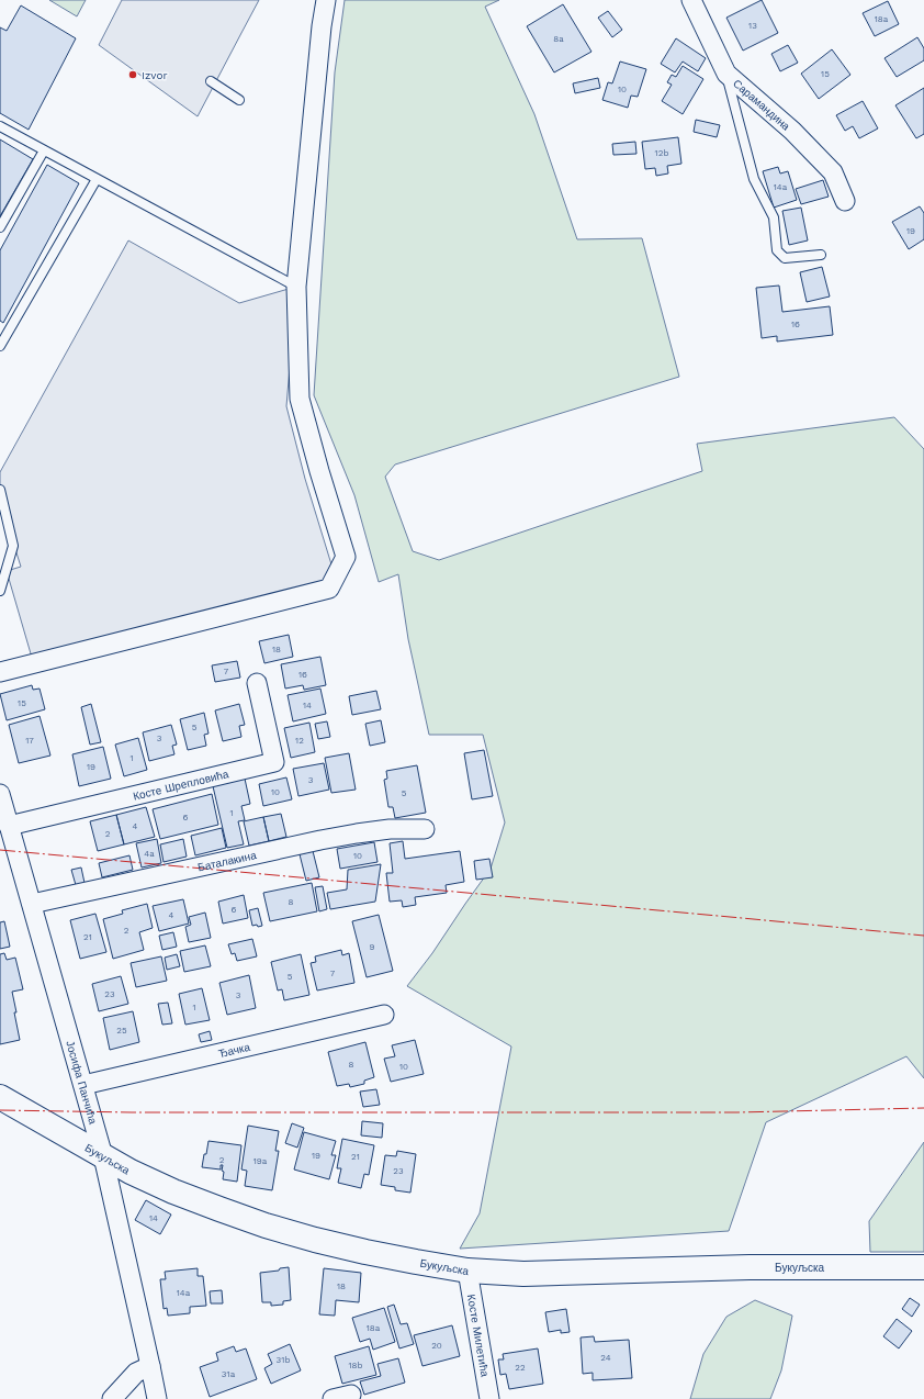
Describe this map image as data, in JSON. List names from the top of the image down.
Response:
{
  "streets": {
    "main road": ["Букуљска"],
    "street": [
      "Сарамандина",
      "Косте Шрепловића",
      "Баталакина",
      "Ђачка",
      "Јосифа Панчића",
      "Косте Милетића"
    ]
  },
  "crossings": [
    ["Косте Шрепловића", "Јосифа Панчића"],
    ["Баталакина", "Јосифа Панчића"],
    ["Ђачка", "Јосифа Панчића"],
    ["Јосифа Панчића", "Букуљска"],
    ["Букуљска", "Косте Милетића"]
  ],
  "places": ["Izvor"],
  "house_numbers": [
    "18a",
    "13",
    "8a",
    "15",
    "10",
    "12b",
    "14a",
    "19",
    "16",
    "18",
    "7",
    "16",
    "15",
    "14",
    "5",
    "3",
    "17",
    "12",
    "1",
    "19",
    "3",
    "10",
    "5",
    "1",
    "6",
    "4",
    "2",
    "4a",
    "10",
    "8",
    "6",
    "4",
    "2",
    "21",
    "9",
    "7",
    "5",
    "23",
    "3",
    "1",
    "25",
    "8",
    "10",
    "19",
    "21",
    "2",
    "19a",
    "23",
    "14",
    "18",
    "14a",
    "18a",
    "20",
    "24",
    "31b",
    "18b",
    "22",
    "31a"
  ]
}
